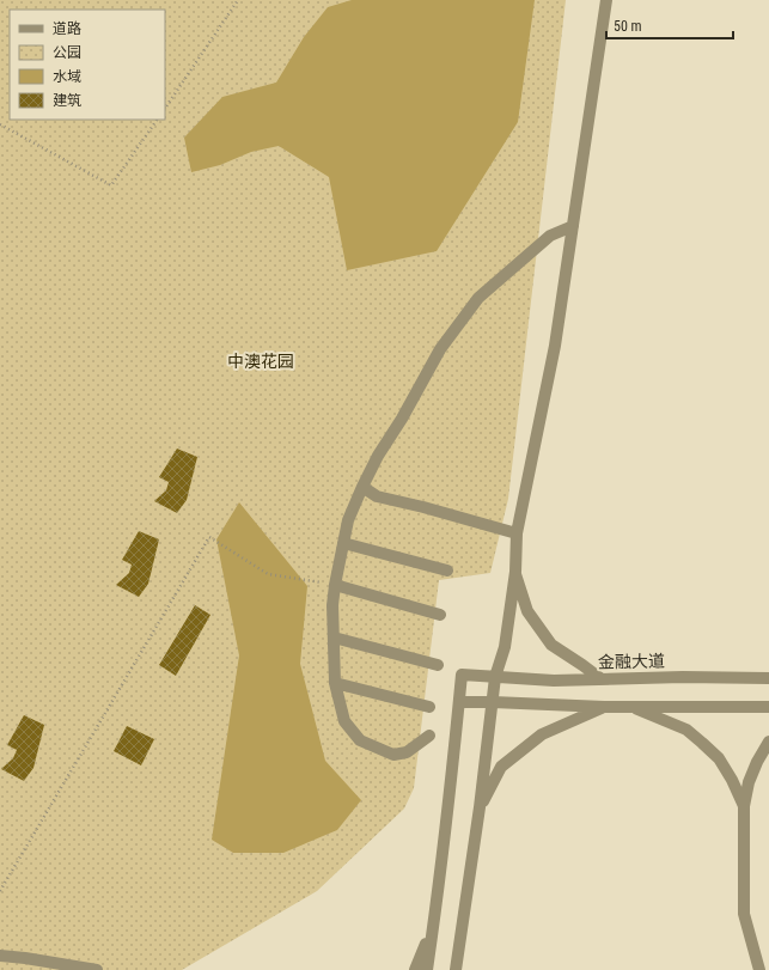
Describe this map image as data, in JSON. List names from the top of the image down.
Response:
{
  "streets": {
    "street": ["金融大道"]
  },
  "parks": ["中澳花园"],
  "legend": [
    "道路",
    "公园",
    "水域",
    "建筑"
  ],
  "scale_bar": "50 m"
}
